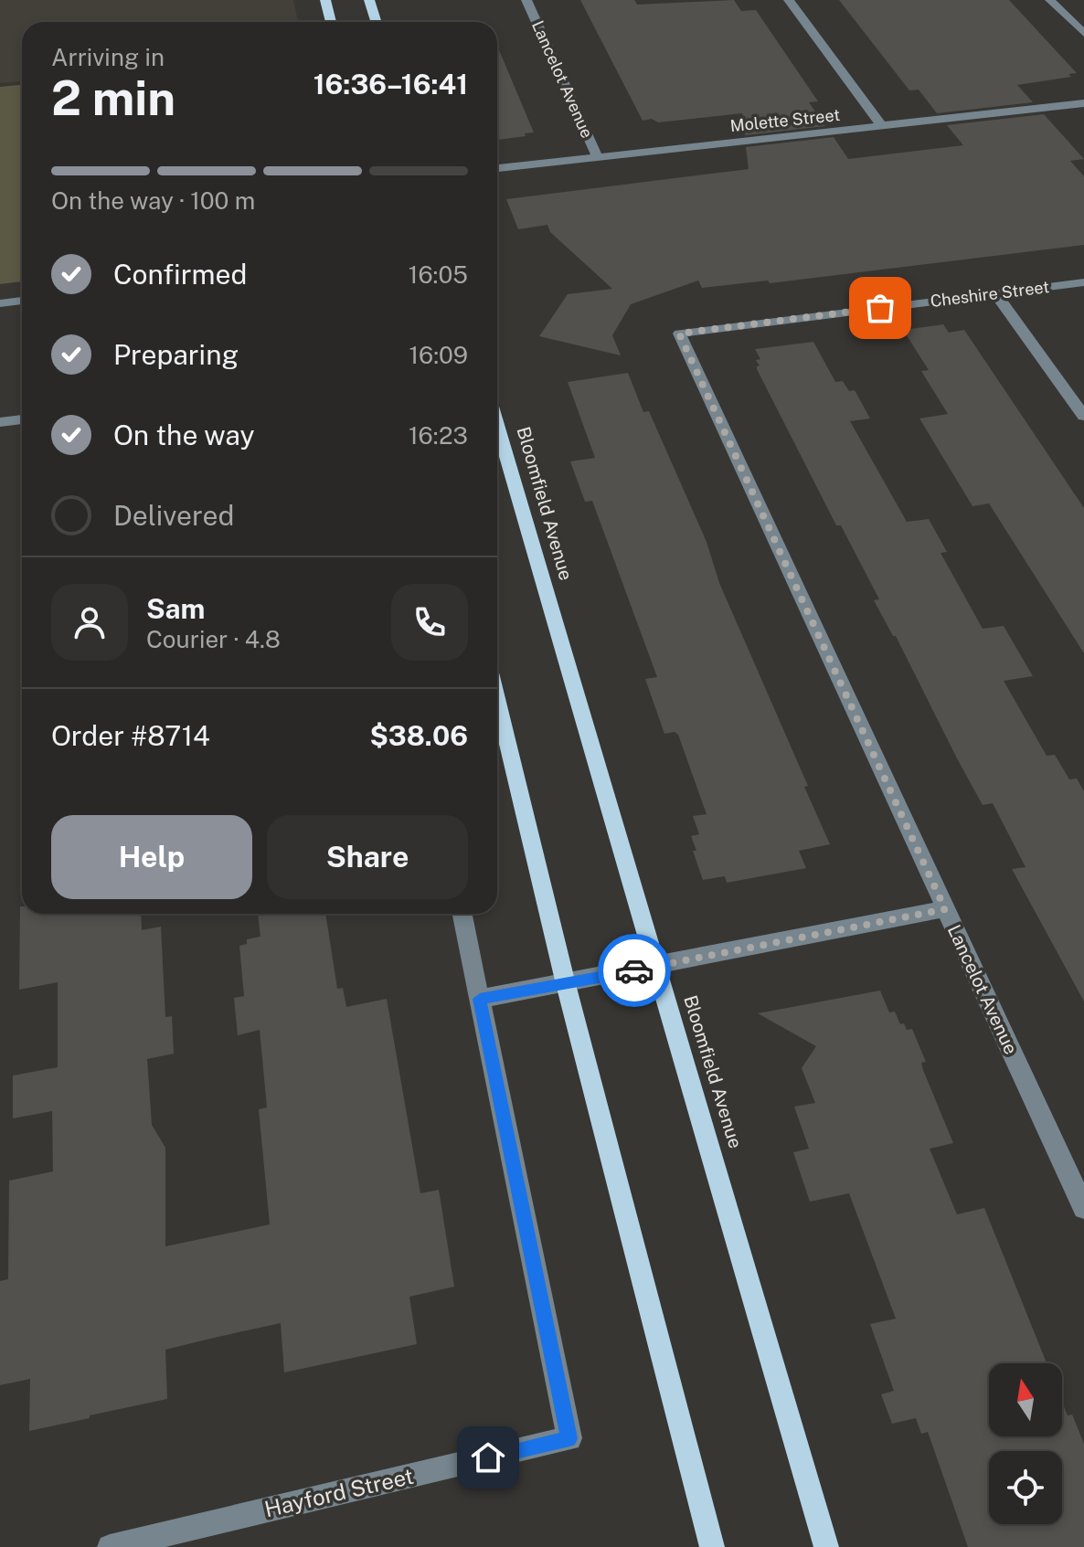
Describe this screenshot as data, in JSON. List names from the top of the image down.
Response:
{
  "streets": {
    "main road": ["Bloomfield Avenue"],
    "street": [
      "Lancelot Avenue",
      "Molette Street",
      "Cheshire Street",
      "Hayford Street"
    ]
  },
  "crossings": [
    ["Lancelot Avenue", "Molette Street"],
    ["Lancelot Avenue", "Cheshire Street"]
  ],
  "north": "top",
  "page": {
    "heading": ["2 min", "Arriving in", "16:36–16:41"],
    "panel": [
      "Sam",
      "Courier · 4.8",
      "Order #8714",
      "$38.06"
    ],
    "bar": "On the way · 100 m",
    "list": [
      ["Confirmed", "16:05"],
      ["Preparing", "16:09"],
      ["On the way", "16:23"],
      "Delivered"
    ],
    "buttons": ["Help", "Share"]
  }
}
